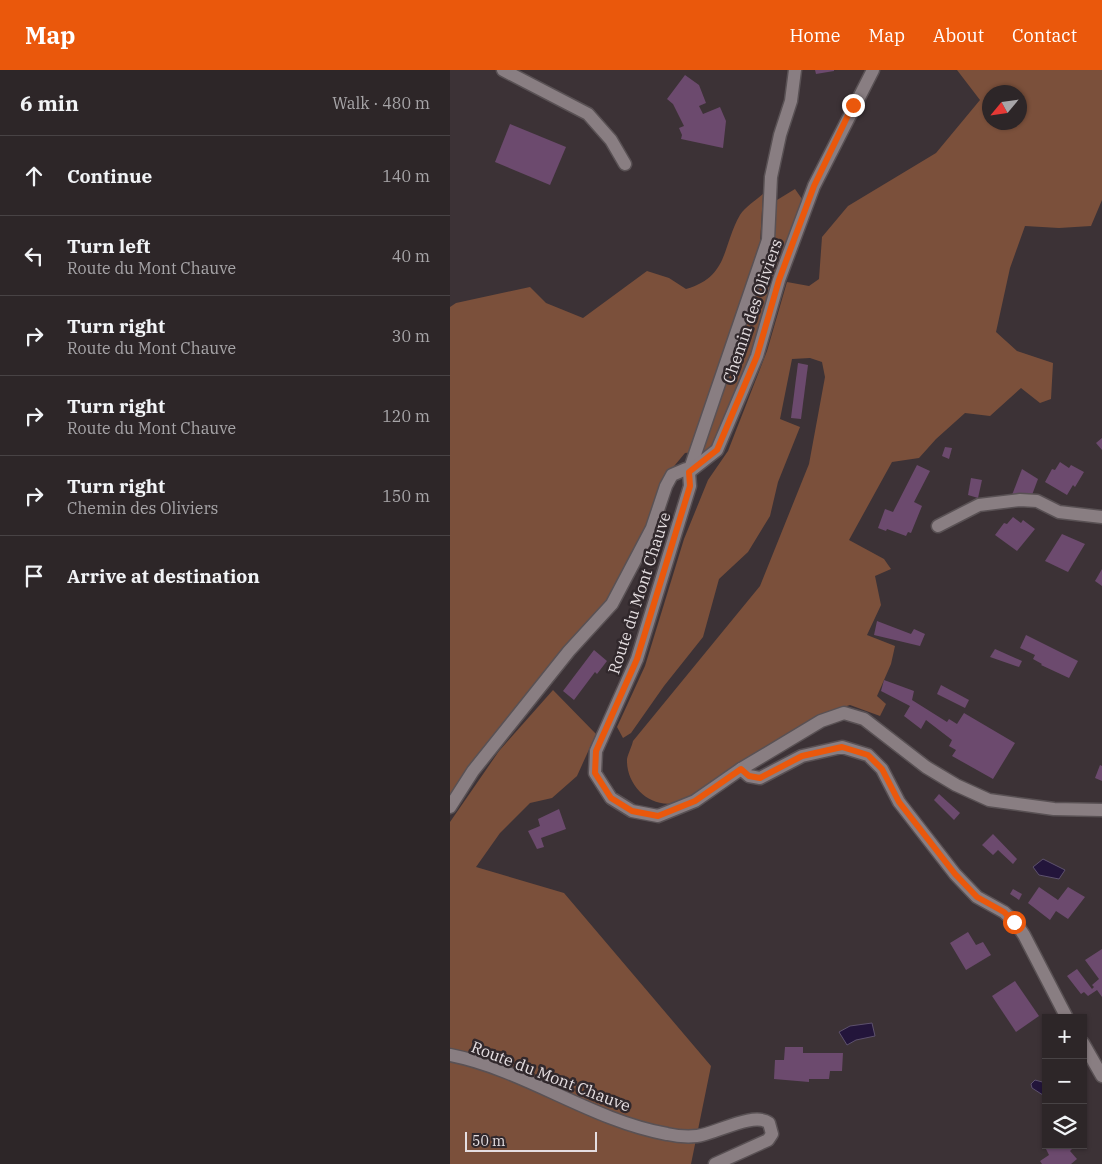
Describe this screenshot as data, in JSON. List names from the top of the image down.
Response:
{
  "streets": {
    "street": ["Chemin des Oliviers", "Route du Mont Chauve"]
  },
  "crossings": [
    ["Chemin des Oliviers", "Route du Mont Chauve"]
  ],
  "scale_bar": "50 m",
  "north": "bottom left",
  "page": {
    "header": "Map",
    "nav": [
      "Home",
      "Map",
      "About",
      "Contact"
    ],
    "heading": ["6 min", "Walk · 480 m"],
    "list": [
      ["Continue", "140 m"],
      ["Turn left", "Route du Mont Chauve", "40 m"],
      ["Turn right", "Route du Mont Chauve", "30 m"],
      ["Turn right", "Route du Mont Chauve", "120 m"],
      ["Turn right", "Chemin des Oliviers", "150 m"],
      "Arrive at destination"
    ],
    "map_buttons": ["+", "−"],
    "scale": "50 m"
  }
}
